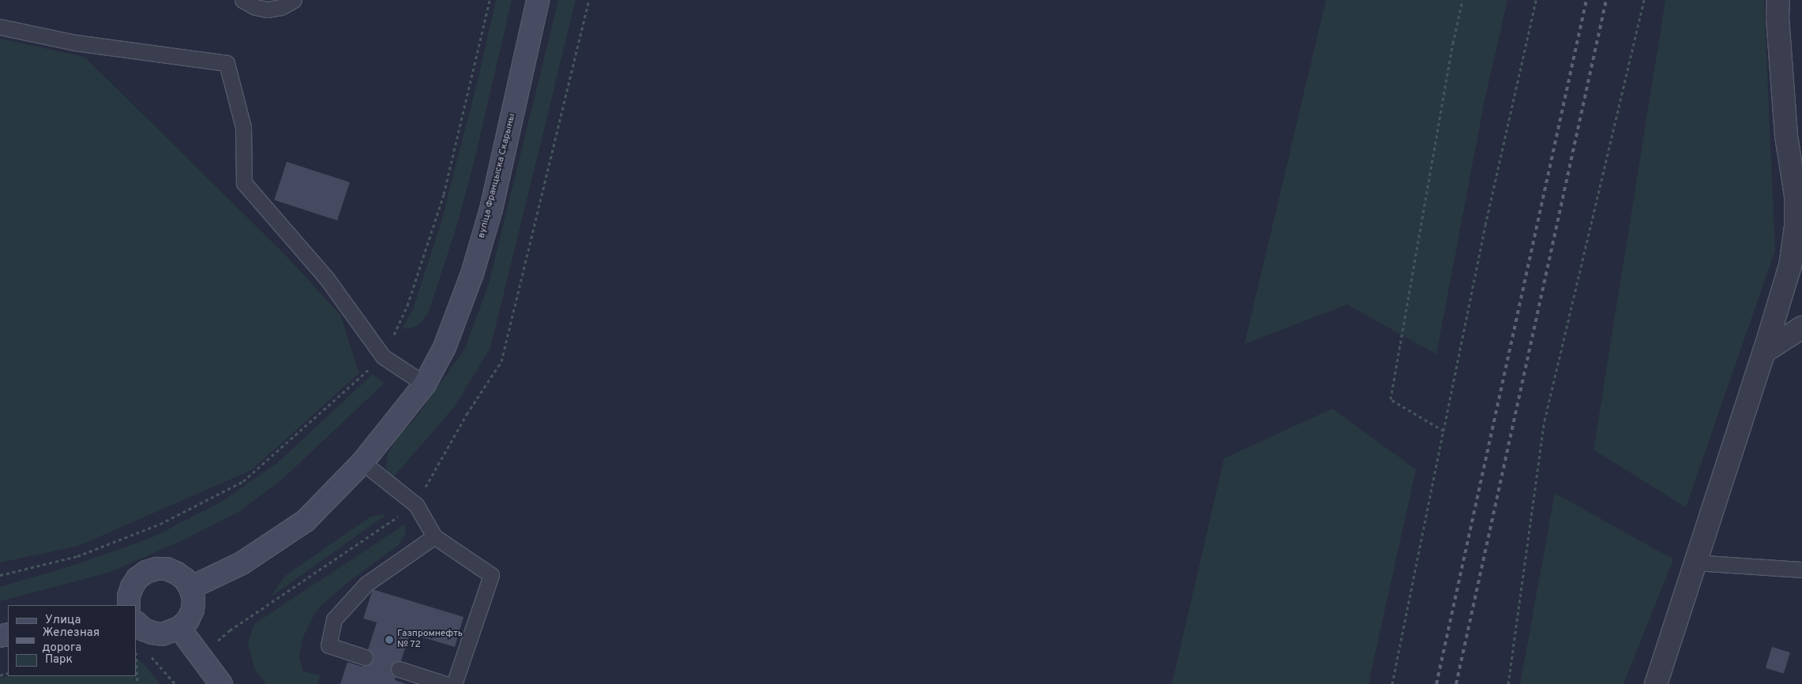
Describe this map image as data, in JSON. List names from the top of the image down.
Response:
{
  "streets": {
    "main road": ["вуліца Францыска Скарыны"]
  },
  "places": ["Газпромнефть № 72"],
  "legend": ["Улица", "Железная дорога", "Парк"]
}
